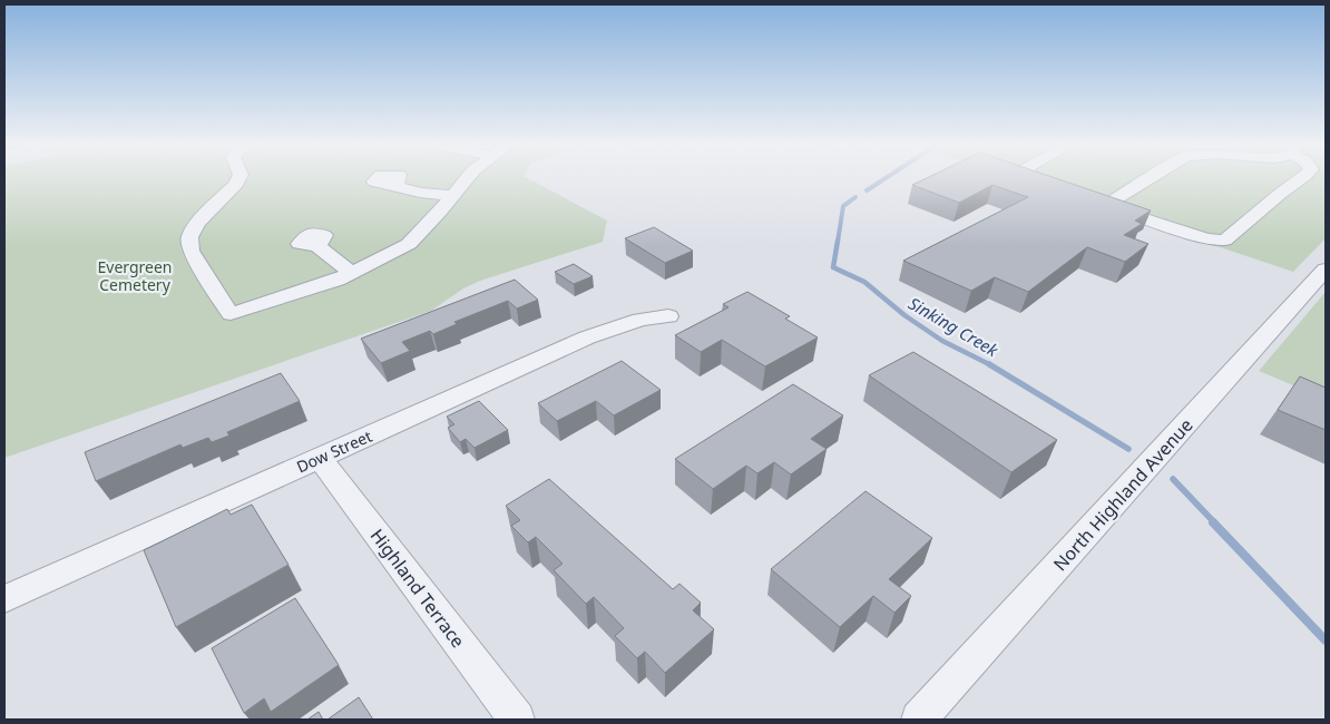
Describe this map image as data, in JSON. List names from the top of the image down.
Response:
{
  "streets": {
    "street": ["Dow Street", "North Highland Avenue", "Highland Terrace"]
  },
  "crossings": [
    ["Dow Street", "Highland Terrace"]
  ],
  "water": ["Sinking Creek"],
  "parks": ["Evergreen Cemetery"]
}
